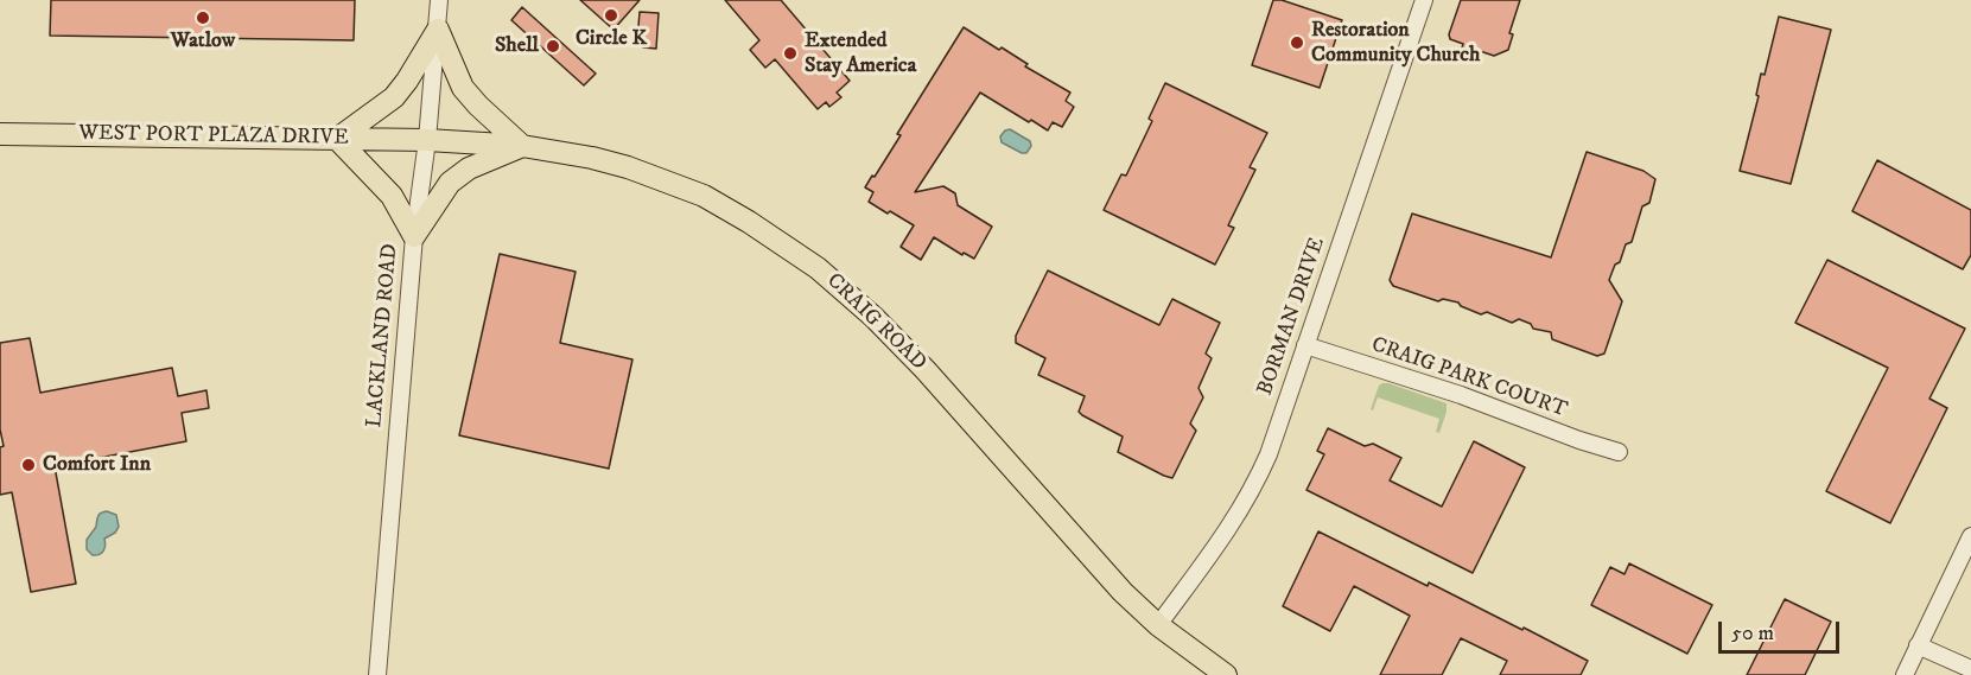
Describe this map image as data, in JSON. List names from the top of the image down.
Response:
{
  "streets": {
    "main road": ["WEST PORT PLAZA DRIVE", "CRAIG ROAD"],
    "street": ["BORMAN DRIVE", "LACKLAND ROAD", "CRAIG PARK COURT"]
  },
  "crossings": [
    ["WEST PORT PLAZA DRIVE", "CRAIG ROAD"],
    ["WEST PORT PLAZA DRIVE", "LACKLAND ROAD"],
    ["BORMAN DRIVE", "CRAIG ROAD"],
    ["BORMAN DRIVE", "CRAIG PARK COURT"],
    ["CRAIG ROAD", "LACKLAND ROAD"]
  ],
  "places": [
    "Circle K",
    "Watlow",
    "Restoration Community Church",
    "Shell",
    "Extended Stay America",
    "Comfort Inn"
  ],
  "scale_bar": "50 m"
}
